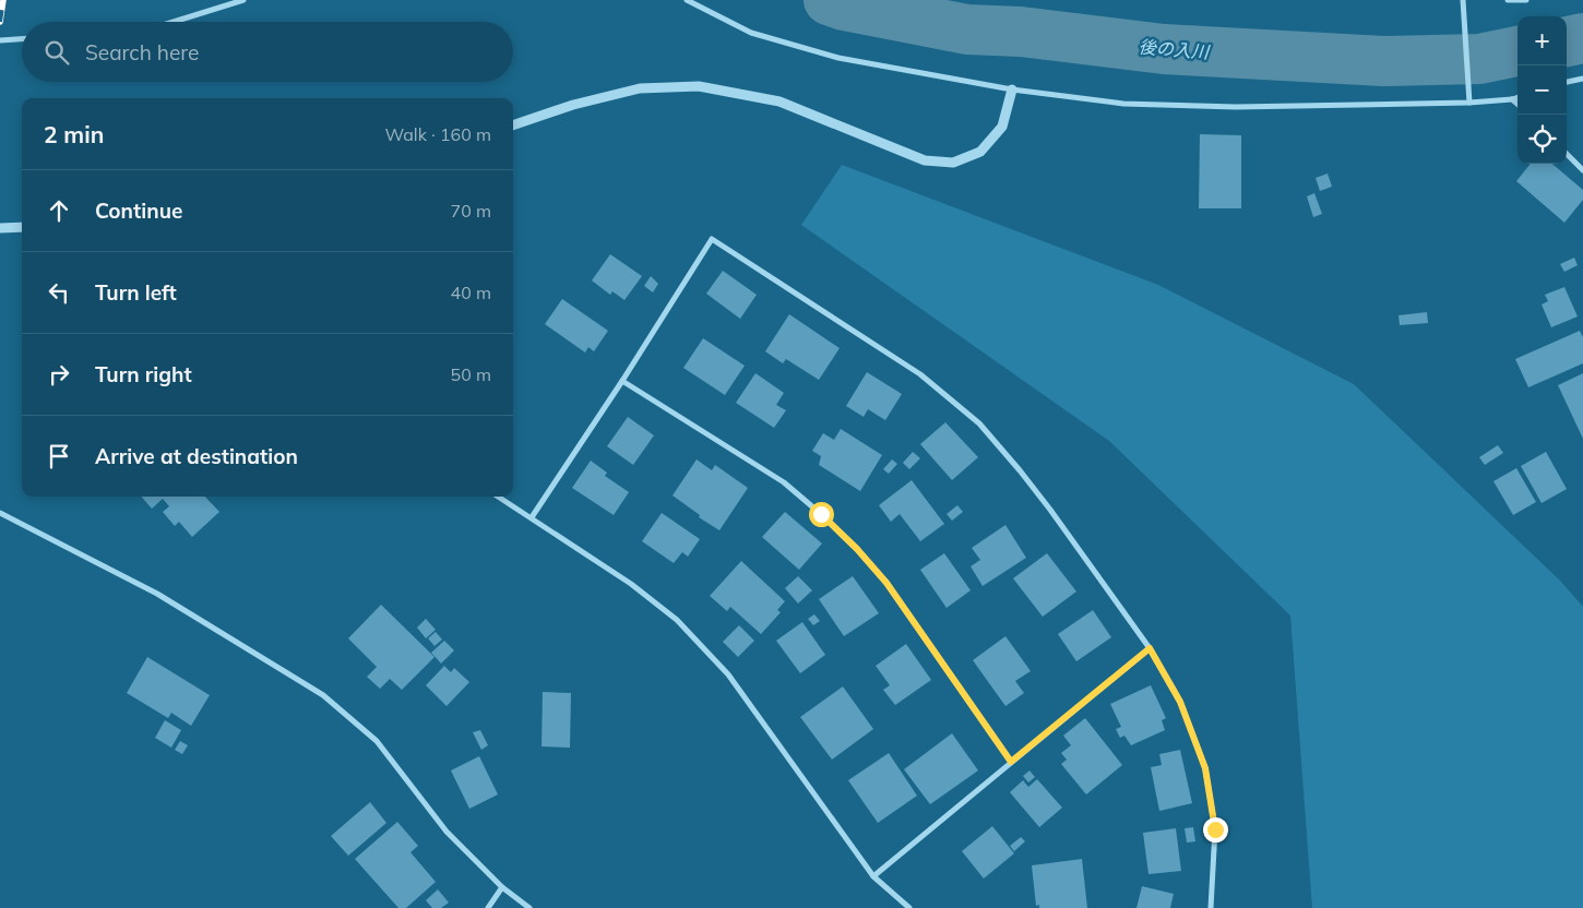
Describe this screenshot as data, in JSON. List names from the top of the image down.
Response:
{
  "water": ["後の入川"],
  "page": {
    "map_buttons": ["+", "−"],
    "search": "Search here",
    "heading": ["2 min", "Walk · 160 m"],
    "list": [
      ["Continue", "70 m"],
      ["Turn left", "40 m"],
      ["Turn right", "50 m"],
      "Arrive at destination"
    ]
  }
}
